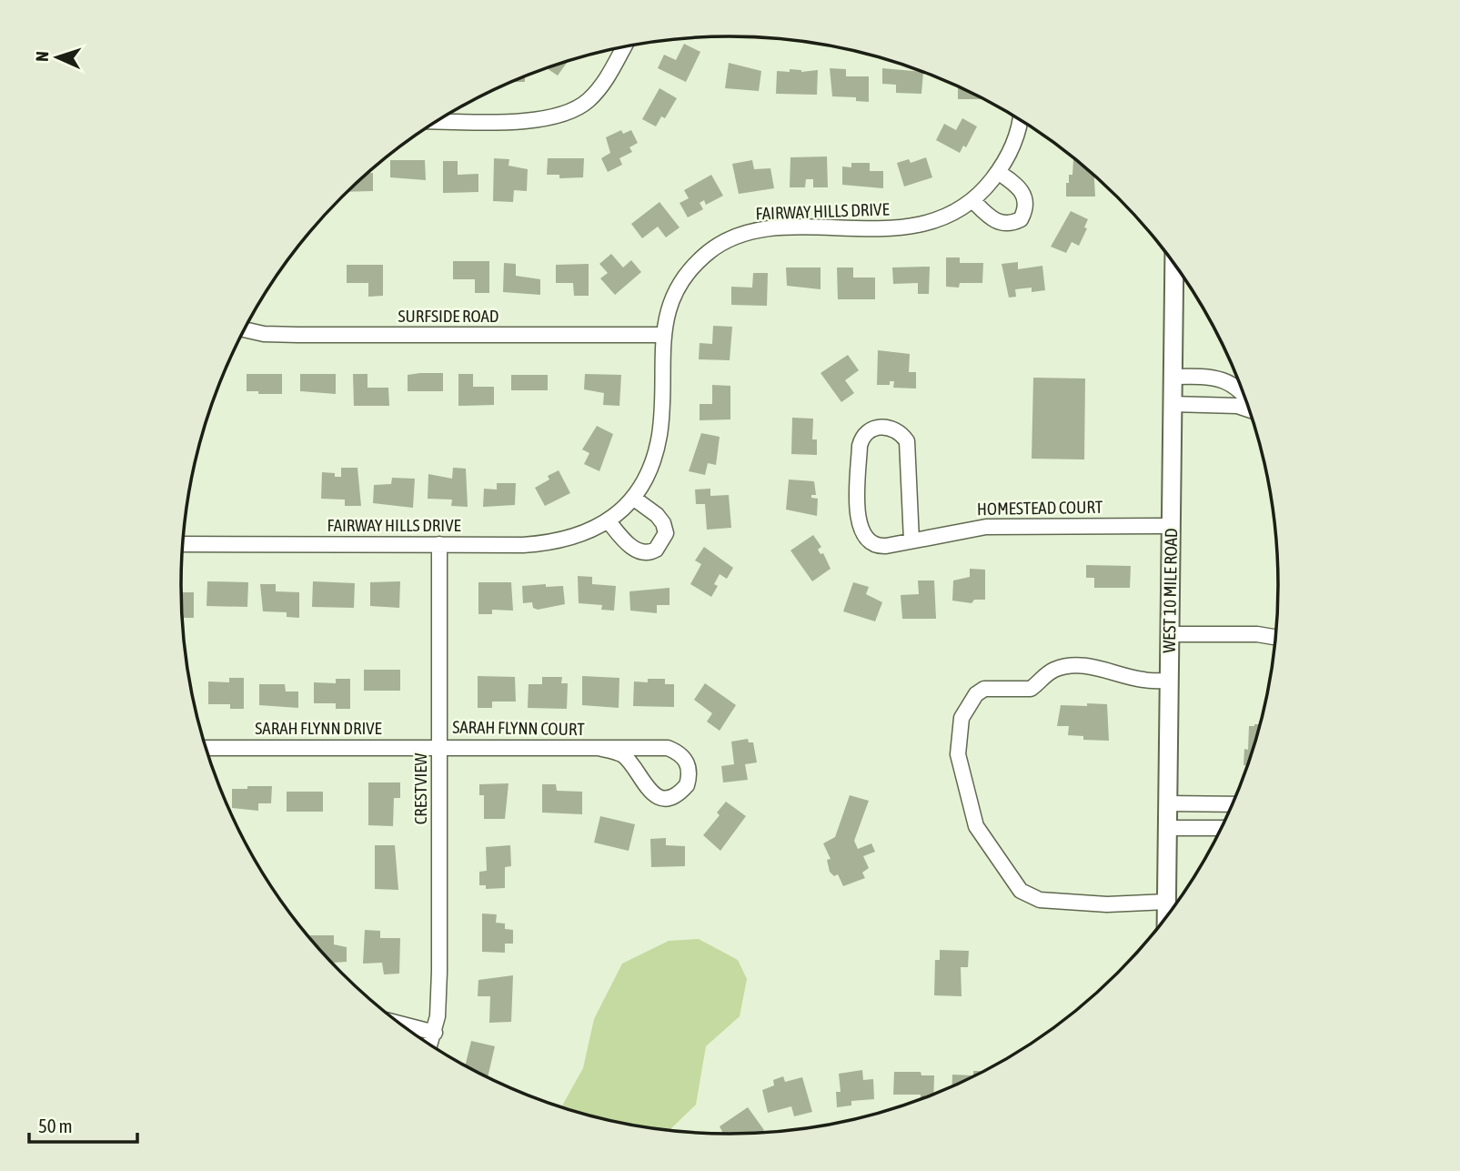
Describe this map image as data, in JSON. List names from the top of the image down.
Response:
{
  "streets": {
    "main road": ["WEST 10 MILE ROAD"],
    "street": [
      "FAIRWAY HILLS DRIVE",
      "SURFSIDE ROAD",
      "HOMESTEAD COURT",
      "SARAH FLYNN DRIVE",
      "SARAH FLYNN COURT",
      "CRESTVIEW"
    ]
  },
  "crossings": [
    ["FAIRWAY HILLS DRIVE", "SURFSIDE ROAD"],
    ["FAIRWAY HILLS DRIVE", "CRESTVIEW"],
    ["HOMESTEAD COURT", "WEST 10 MILE ROAD"],
    ["SARAH FLYNN DRIVE", "SARAH FLYNN COURT"],
    ["SARAH FLYNN DRIVE", "CRESTVIEW"],
    ["SARAH FLYNN COURT", "CRESTVIEW"]
  ],
  "scale_bar": "50 m",
  "north": "left"
}
